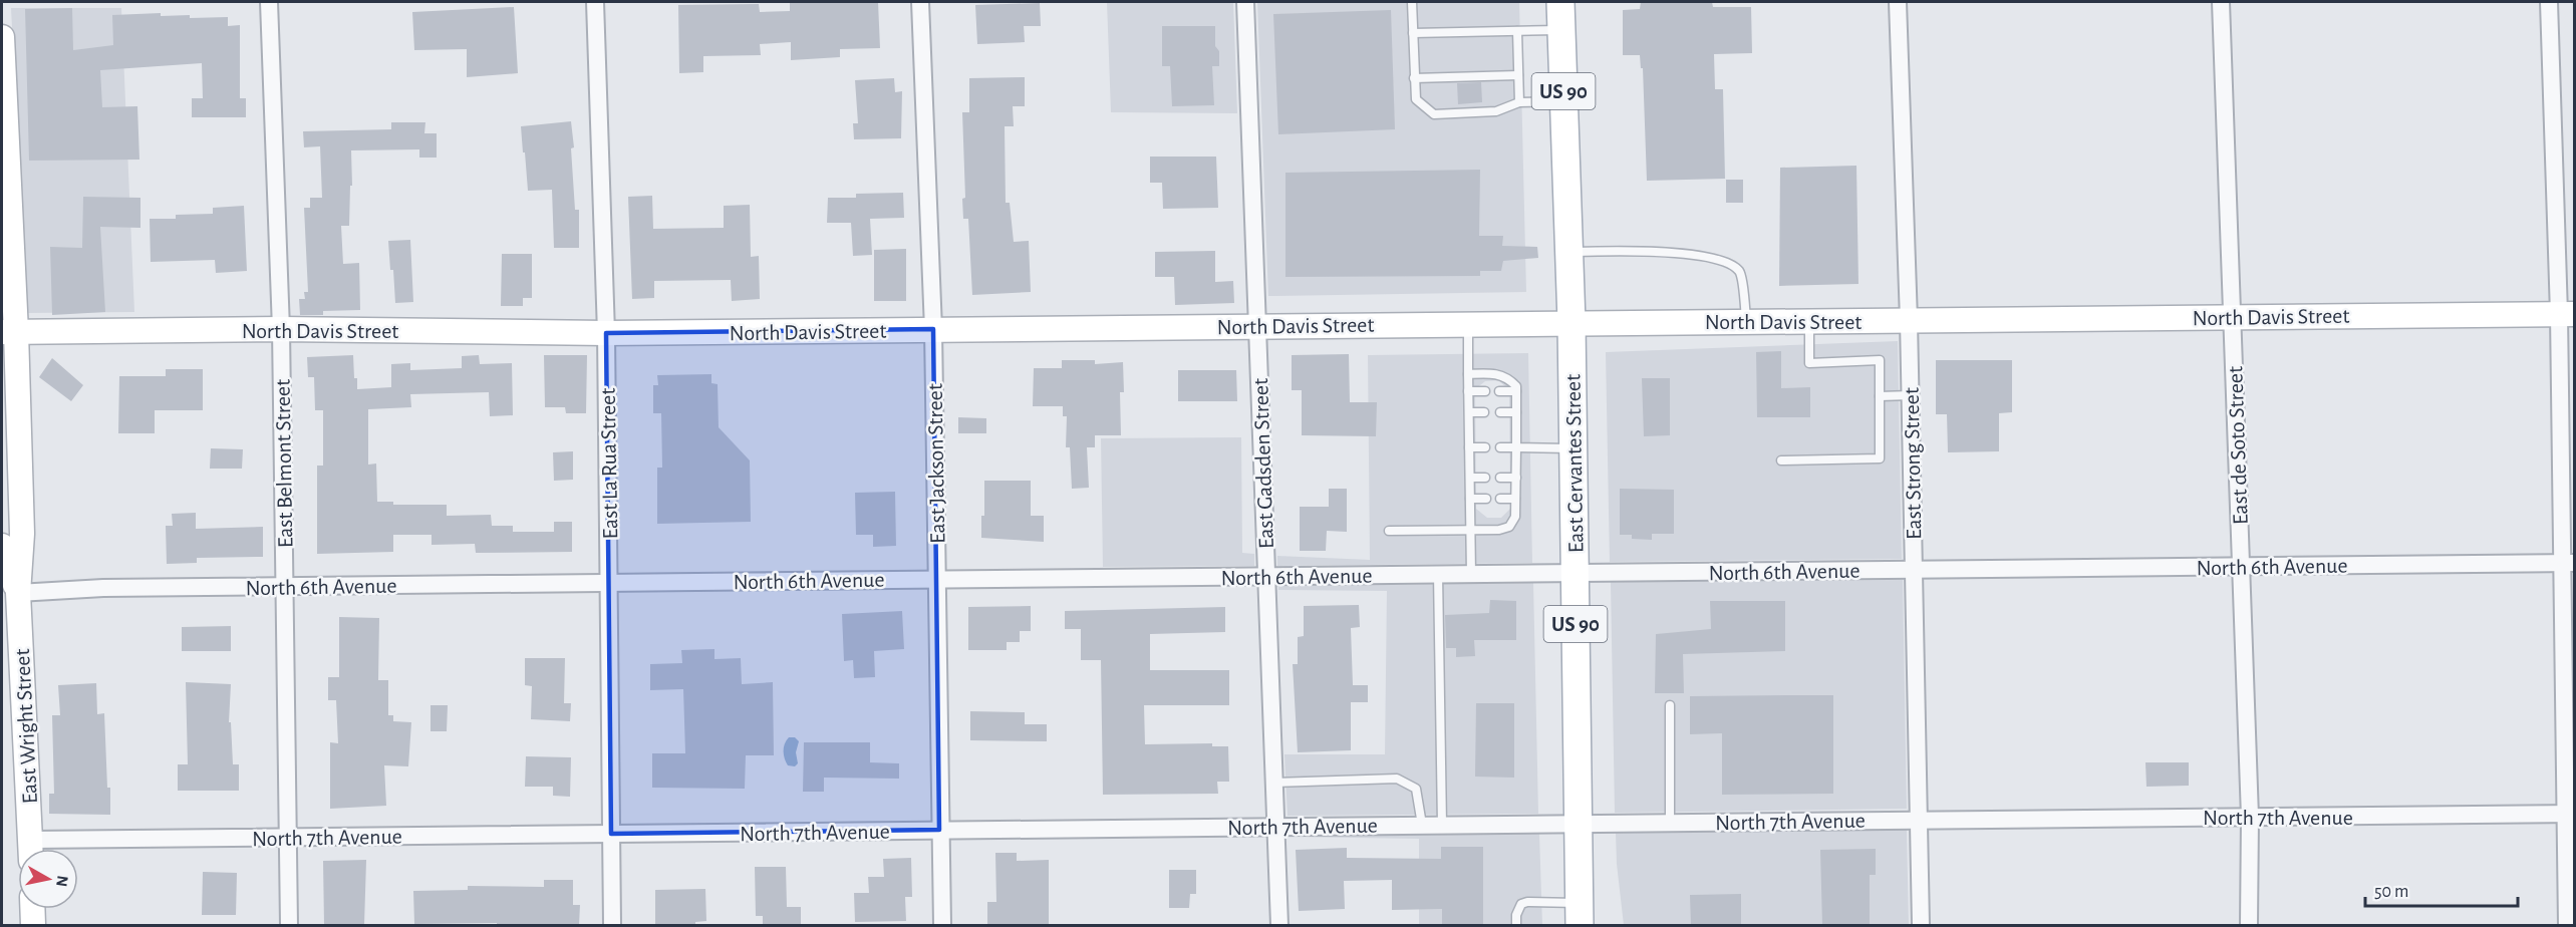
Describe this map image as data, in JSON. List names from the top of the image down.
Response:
{
  "streets": {
    "main road": [
      "US 90",
      "North Davis Street",
      "East Cervantes Street",
      "East Wright Street"
    ],
    "street": [
      "East de Soto Street",
      "East Belmont Street",
      "East La Rua Street",
      "East Jackson Street",
      "East Gadsden Street",
      "East Strong Street",
      "North 6th Avenue",
      "North 7th Avenue"
    ]
  },
  "crossings": [
    ["North Davis Street", "East de Soto Street"],
    ["North Davis Street", "East Belmont Street"],
    ["North Davis Street", "East La Rua Street"],
    ["North Davis Street", "East Jackson Street"],
    ["North Davis Street", "East Gadsden Street"],
    ["North Davis Street", "East Cervantes Street"],
    ["North Davis Street", "East Strong Street"],
    ["North Davis Street", "East Wright Street"],
    ["East de Soto Street", "North 6th Avenue"],
    ["East de Soto Street", "North 7th Avenue"],
    ["East Belmont Street", "North 6th Avenue"],
    ["East Belmont Street", "North 7th Avenue"],
    ["East La Rua Street", "North 6th Avenue"],
    ["East La Rua Street", "North 7th Avenue"],
    ["East Jackson Street", "North 6th Avenue"],
    ["East Jackson Street", "North 7th Avenue"],
    ["East Gadsden Street", "North 6th Avenue"],
    ["East Gadsden Street", "North 7th Avenue"],
    ["East Cervantes Street", "North 6th Avenue"],
    ["East Cervantes Street", "North 7th Avenue"],
    ["East Strong Street", "North 6th Avenue"],
    ["East Strong Street", "North 7th Avenue"],
    ["North 6th Avenue", "East Wright Street"]
  ],
  "scale_bar": "50 m",
  "north": "right"
}
